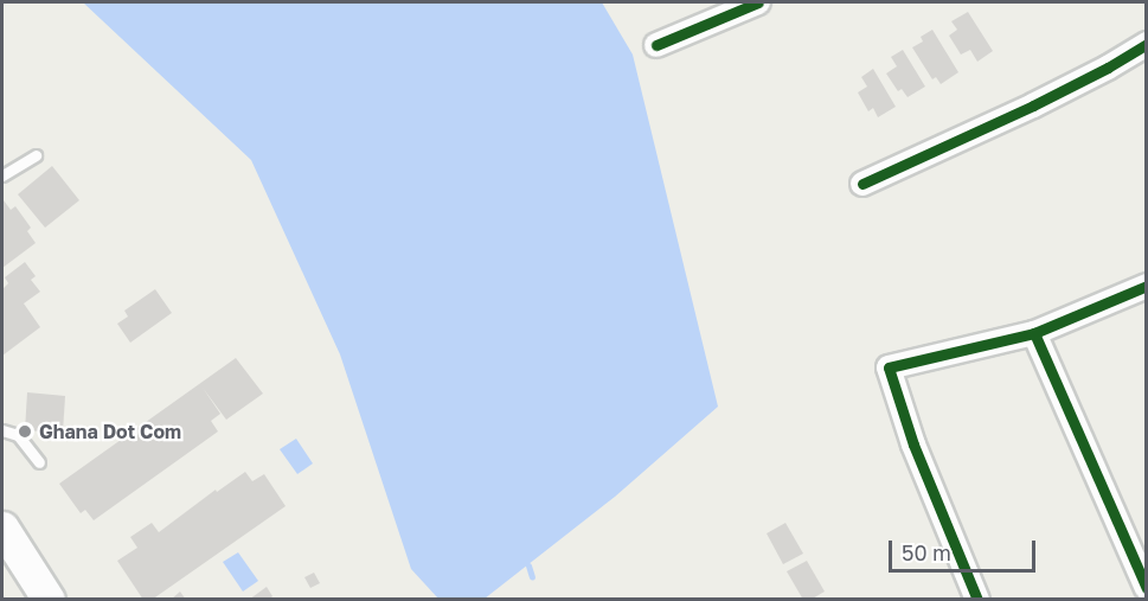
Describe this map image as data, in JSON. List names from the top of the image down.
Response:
{
  "places": ["Ghana Dot Com"],
  "scale_bar": "50 m"
}
